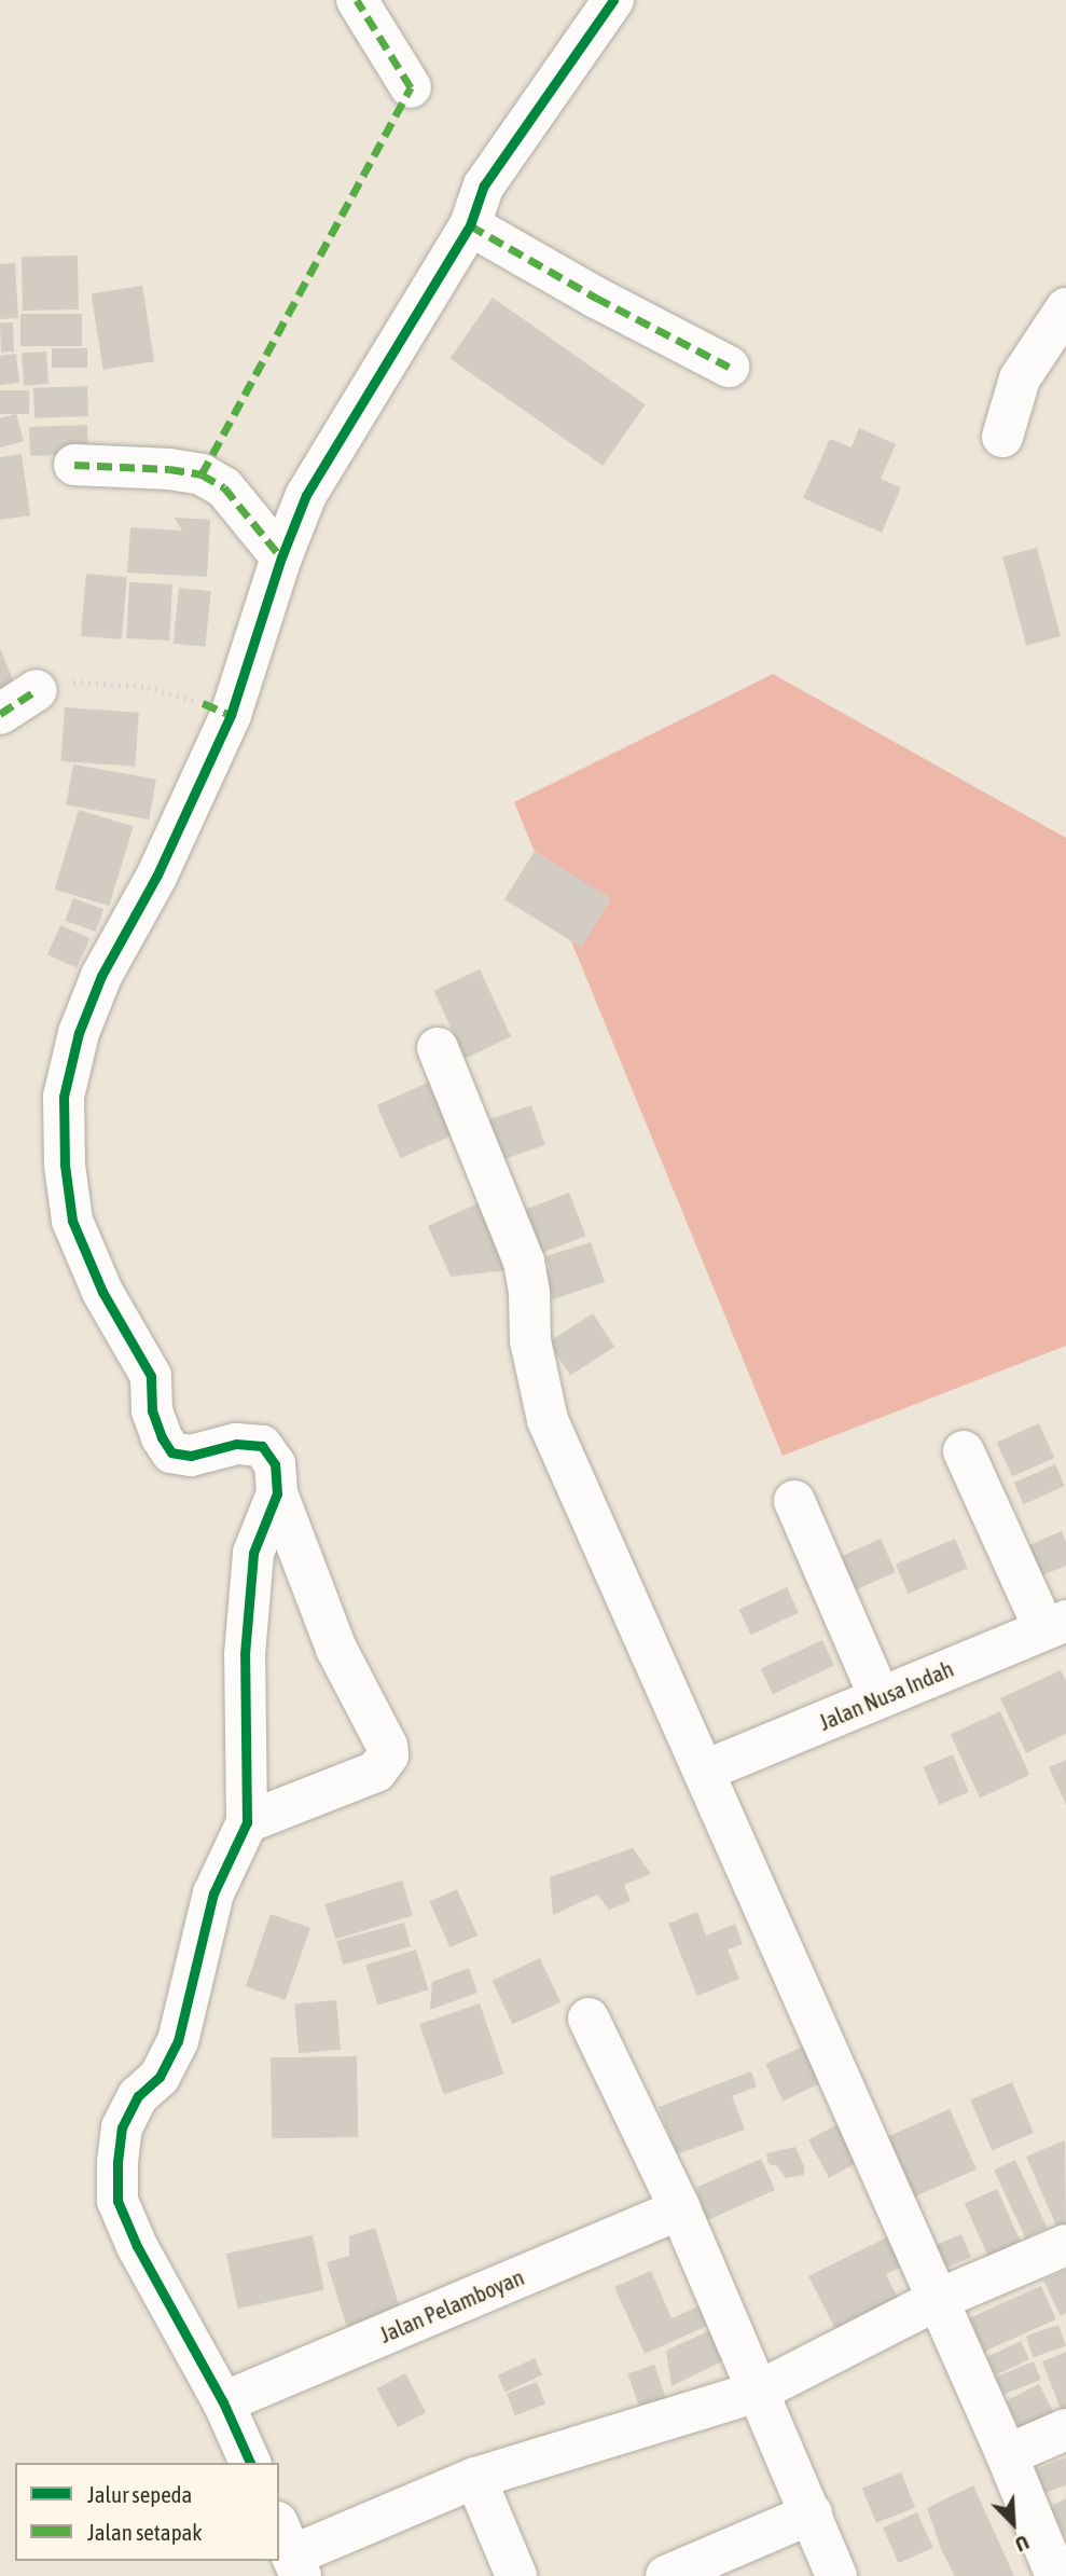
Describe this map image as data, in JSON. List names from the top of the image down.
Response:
{
  "streets": {
    "street": ["Jalan Nusa Indah", "Jalan Pelamboyan"]
  },
  "legend": ["Jalur sepeda", "Jalan setapak"],
  "north": "bottom right"
}
